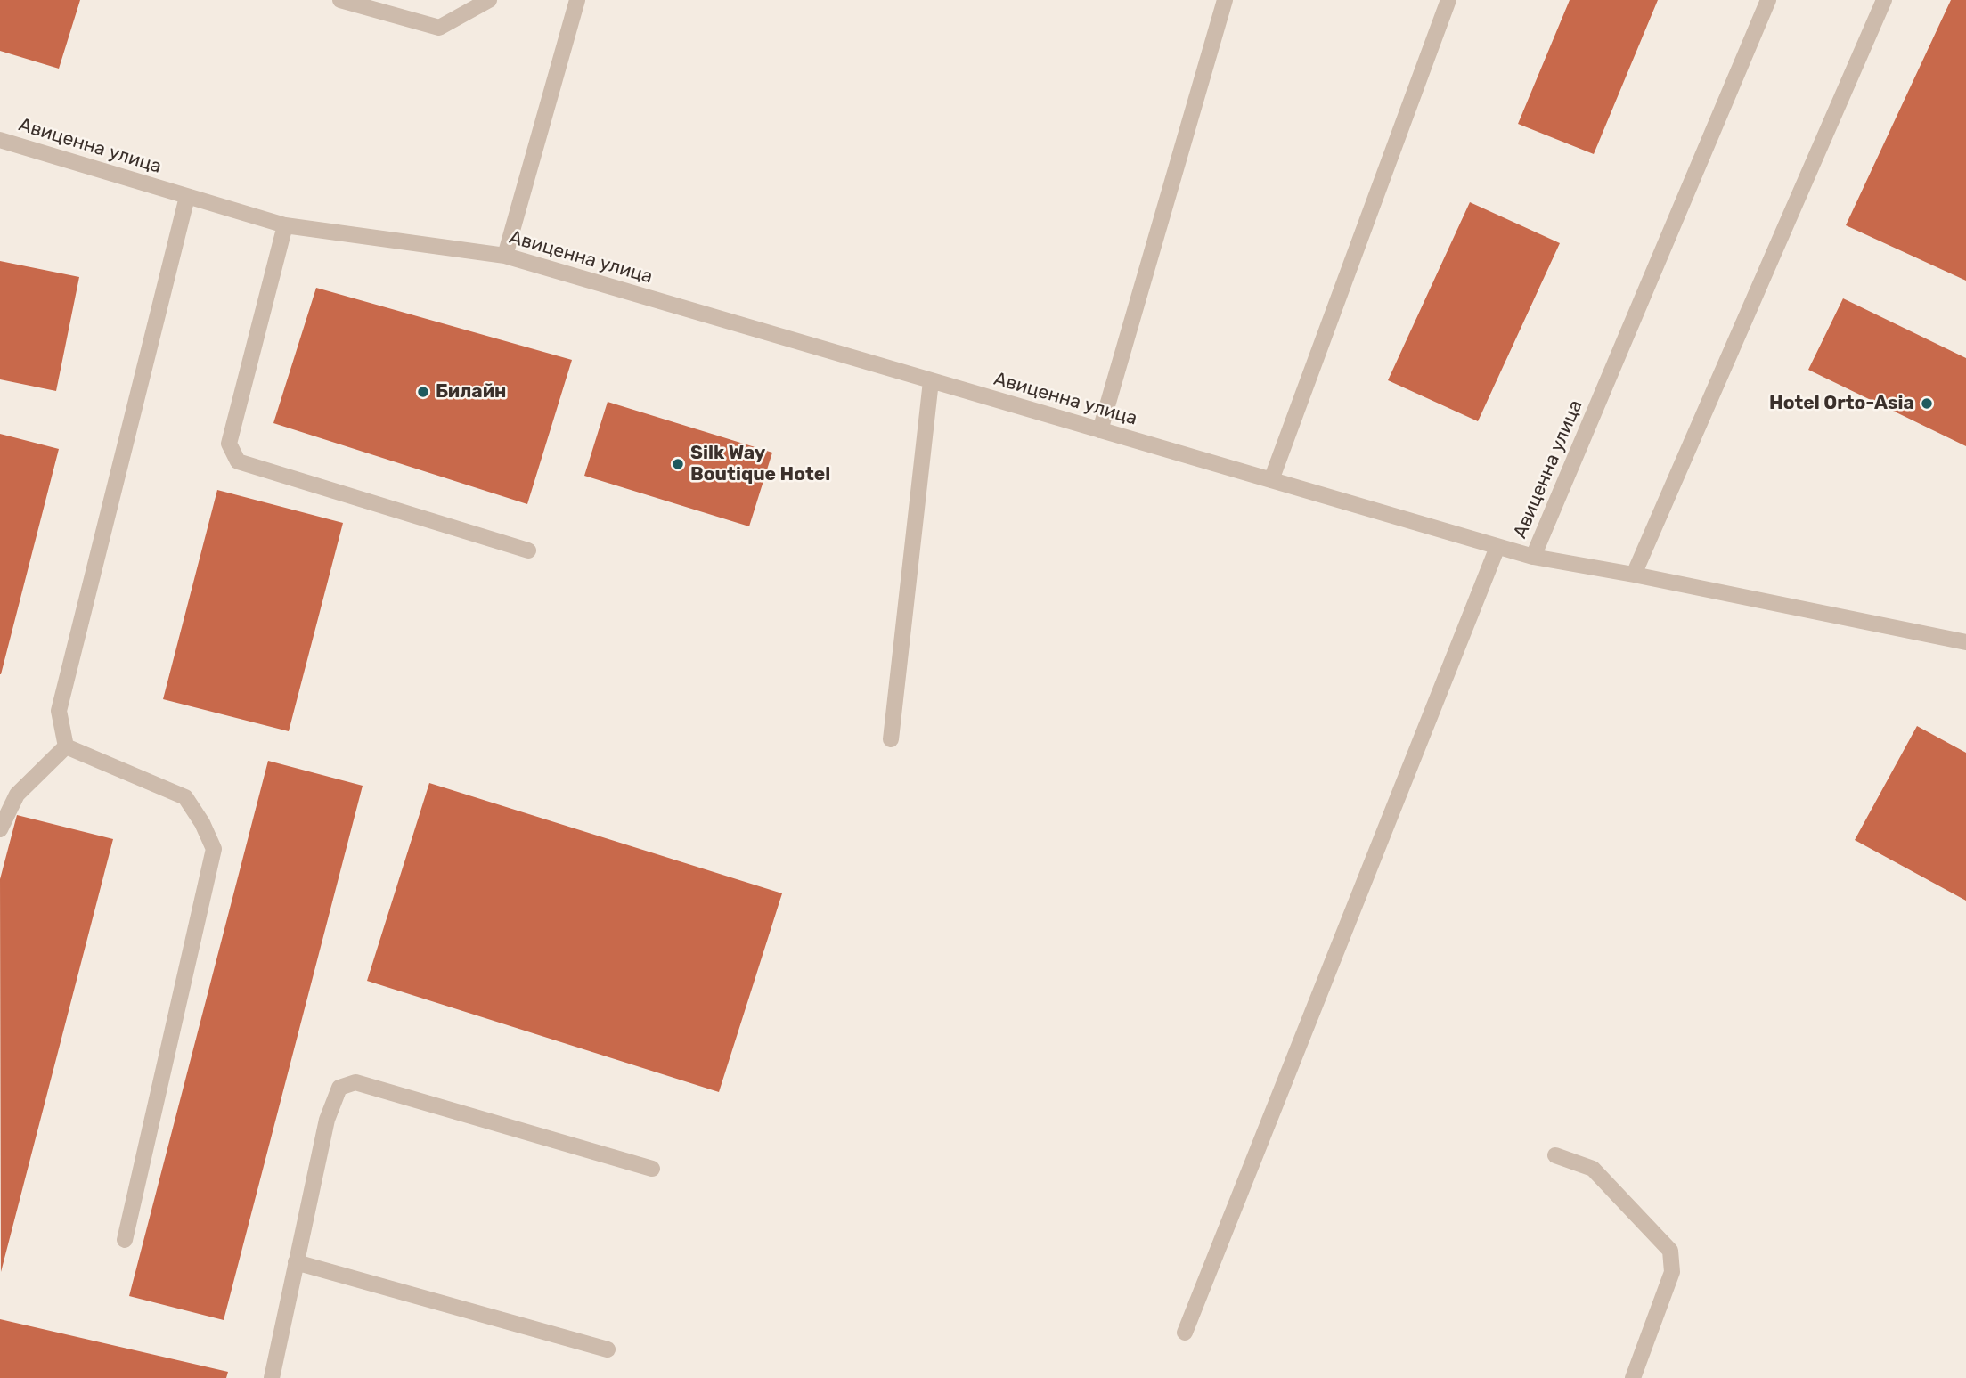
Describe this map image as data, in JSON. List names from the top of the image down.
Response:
{
  "streets": {
    "street": ["Авиценна улица"]
  },
  "places": ["Билайн", "Hotel Orto-Asia", "Silk Way Boutique Hotel"]
}
